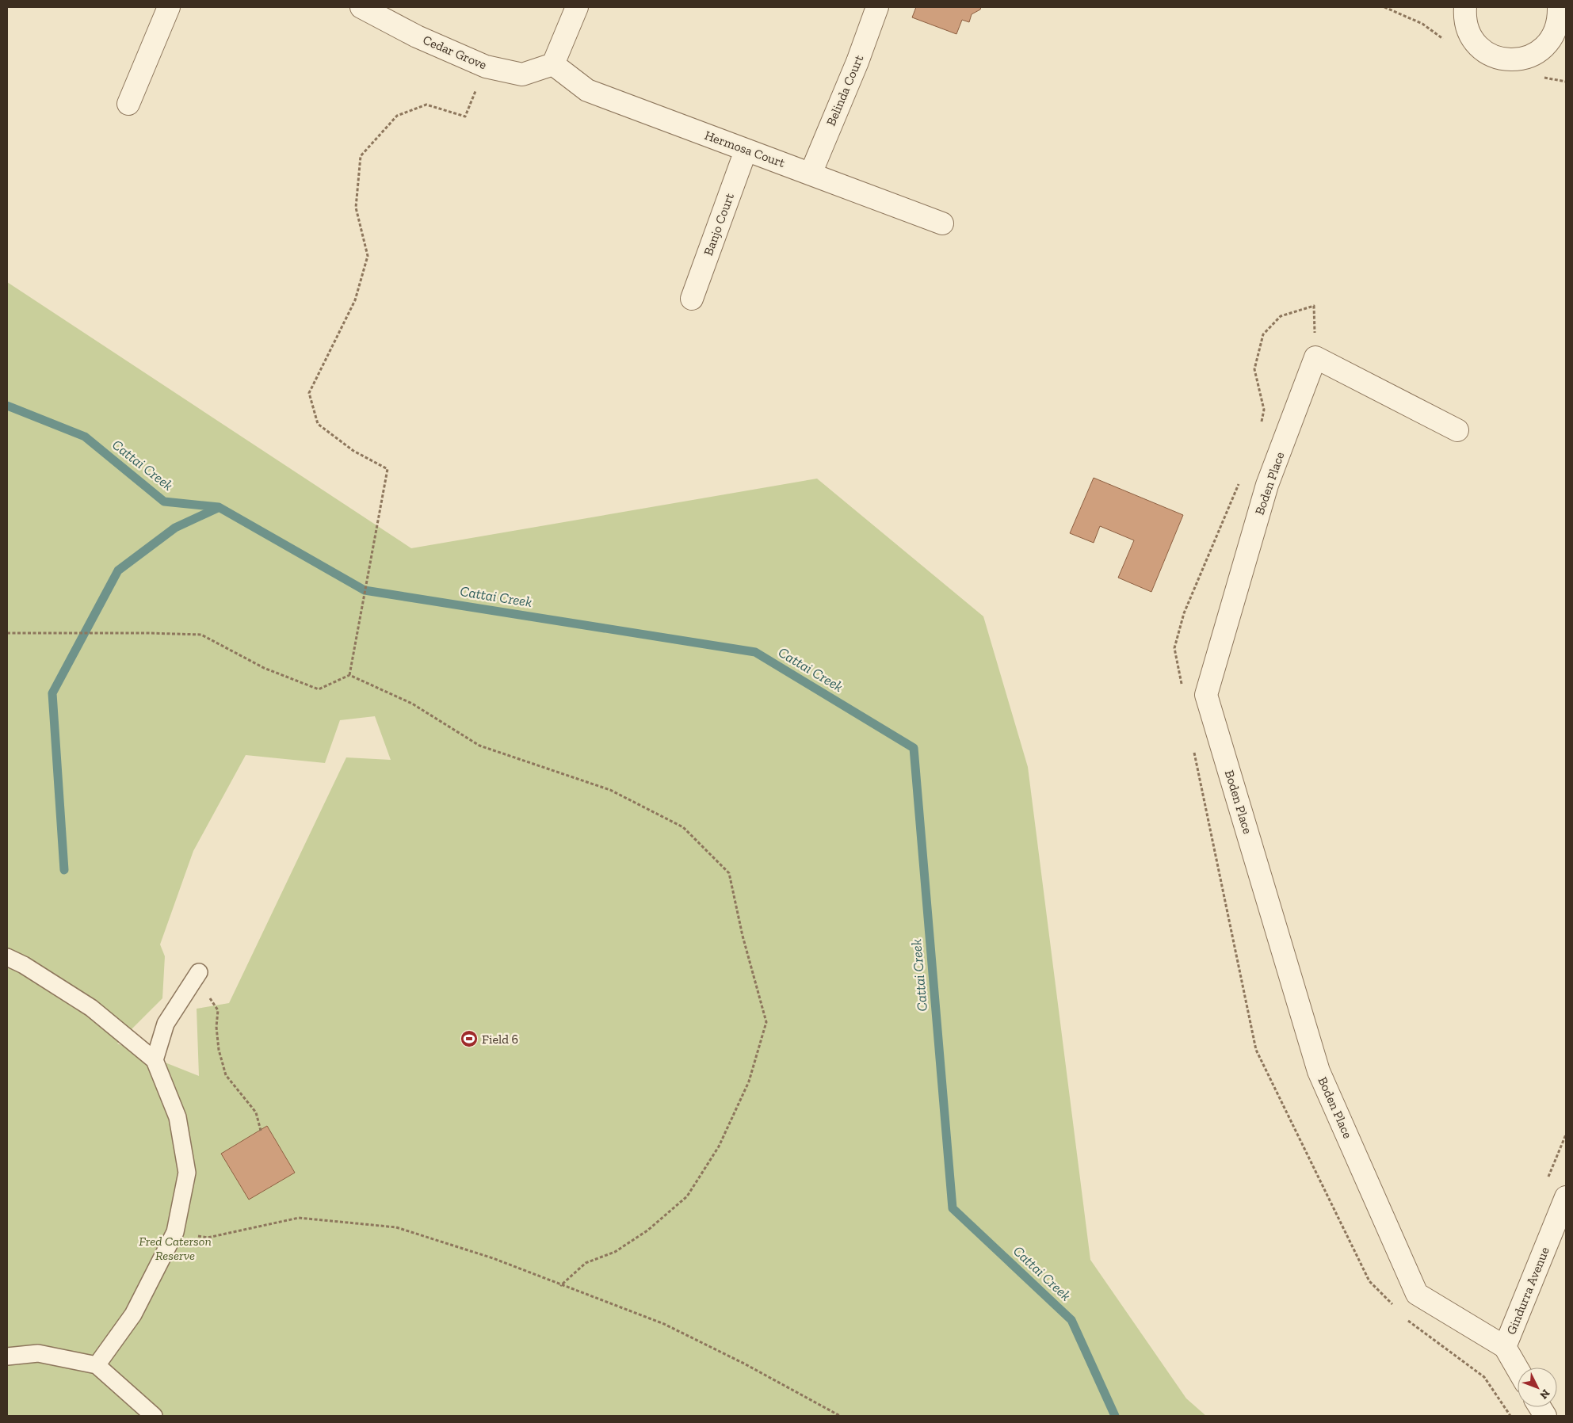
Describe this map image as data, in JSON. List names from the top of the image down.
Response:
{
  "streets": {
    "street": [
      "Cedar Grove",
      "Belinda Court",
      "Hermosa Court",
      "Banjo Court",
      "Boden Place",
      "Gindurra Avenue"
    ]
  },
  "crossings": [
    ["Cedar Grove", "Hermosa Court"],
    ["Belinda Court", "Hermosa Court"],
    ["Hermosa Court", "Banjo Court"],
    ["Boden Place", "Gindurra Avenue"]
  ],
  "water": ["Cattai Creek"],
  "parks": ["Fred Caterson Reserve"],
  "places": {
    "sports": ["Field 6"]
  },
  "north": "bottom right"
}
